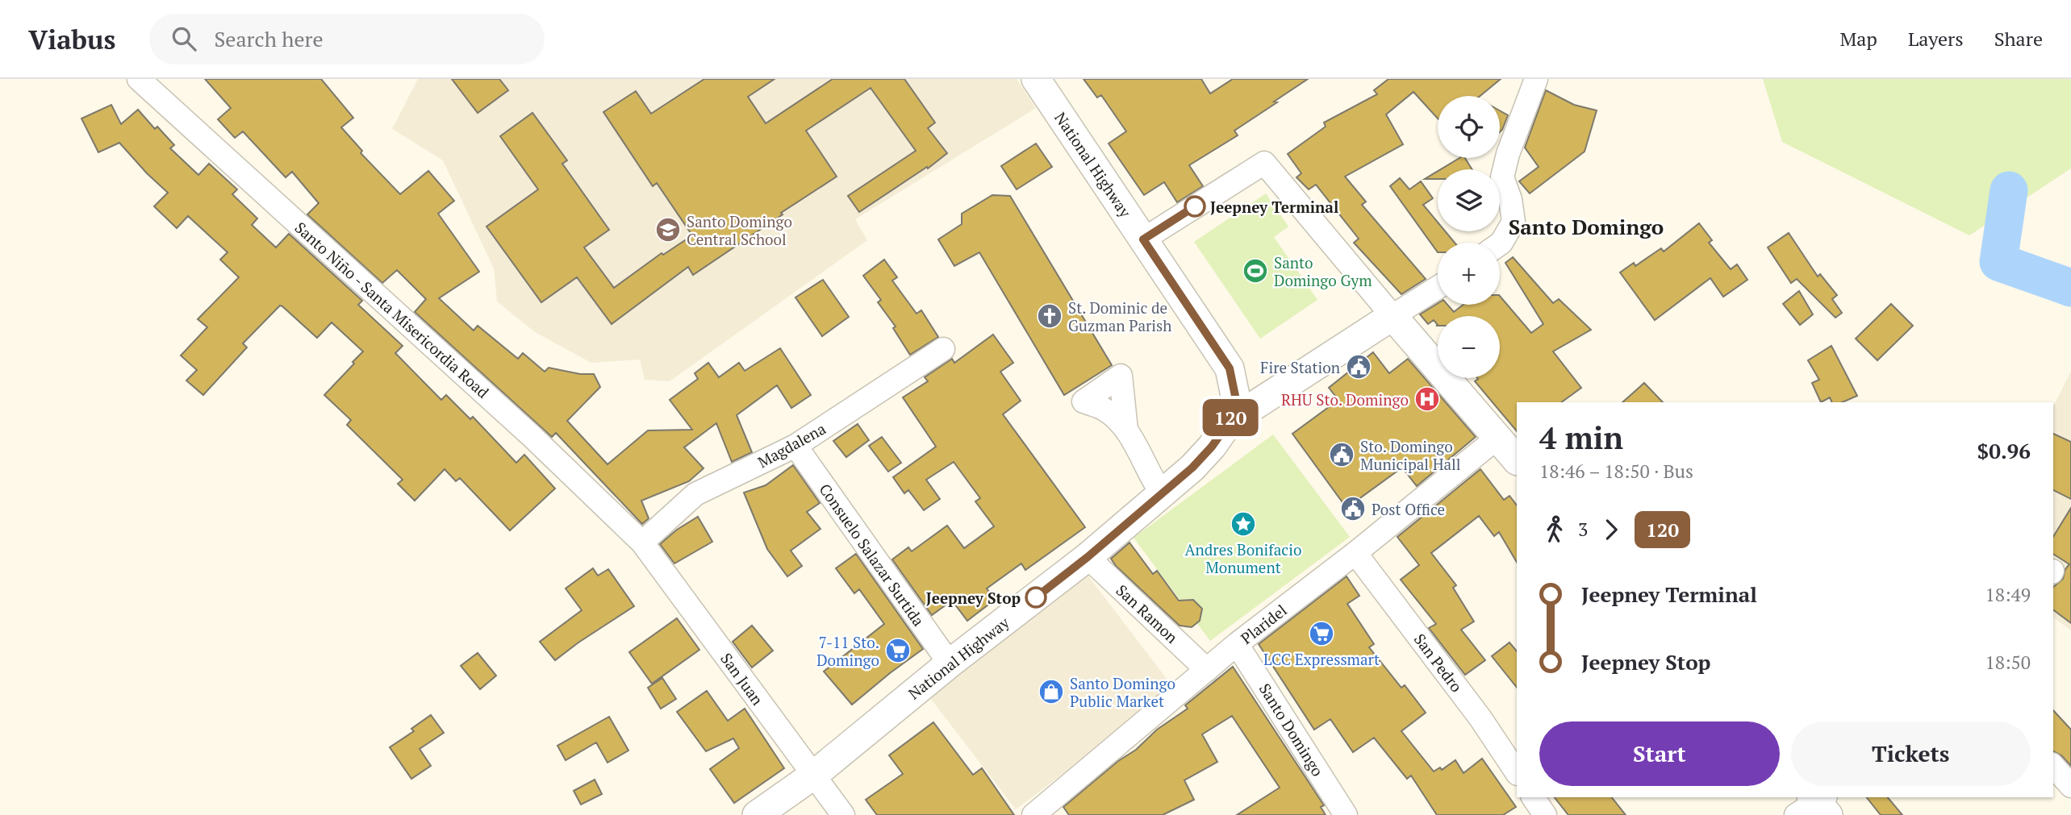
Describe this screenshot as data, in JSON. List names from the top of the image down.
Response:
{
  "streets": {
    "main road": ["National Highway"],
    "street": [
      "Santo Niño - Santa Misericordia Road",
      "Magdalena",
      "Consuelo Salazar Surtida",
      "San Ramon",
      "Plaridel",
      "San Pedro",
      "San Juan",
      "Santo Domingo"
    ]
  },
  "crossings": [
    ["National Highway", "Consuelo Salazar Surtida"],
    ["National Highway", "San Ramon"],
    ["National Highway", "San Juan"],
    ["Santo Niño - Santa Misericordia Road", "Magdalena"],
    ["Santo Niño - Santa Misericordia Road", "San Juan"],
    ["Magdalena", "Consuelo Salazar Surtida"],
    ["Magdalena", "San Juan"],
    ["San Ramon", "Plaridel"],
    ["Plaridel", "San Pedro"],
    ["Plaridel", "Santo Domingo"]
  ],
  "districts": ["Santo Domingo"],
  "places": {
    "other": ["Jeepney Terminal", "Jeepney Stop"],
    "school or university": ["Santo Domingo Central School"],
    "sports": ["Santo Domingo Gym"],
    "church": ["St. Dominic de Guzman Parish"],
    "public building": ["Fire Station", "Sto. Domingo Municipal Hall", "Post Office"],
    "hospital": ["RHU Sto. Domingo"],
    "place": ["Andres Bonifacio Monument"],
    "supermarket": ["LCC Expressmart", "7-11 Sto. Domingo"],
    "shop": ["Santo Domingo Public Market"]
  },
  "lines": ["bus line 120"],
  "page": {
    "header": "Viabus",
    "search": "Search here",
    "nav": ["Map", "Layers", "Share"],
    "on_map": "120",
    "map_buttons": ["+", "−"],
    "heading": ["4 min", "18:46 – 18:50 · Bus", "$0.96"],
    "legs": ["3", "120"],
    "list": [
      {
        "name": "Jeepney Terminal",
        "value": "18:49"
      },
      {
        "name": "Jeepney Stop",
        "value": "18:50"
      }
    ],
    "buttons": ["Start", "Tickets"]
  }
}
